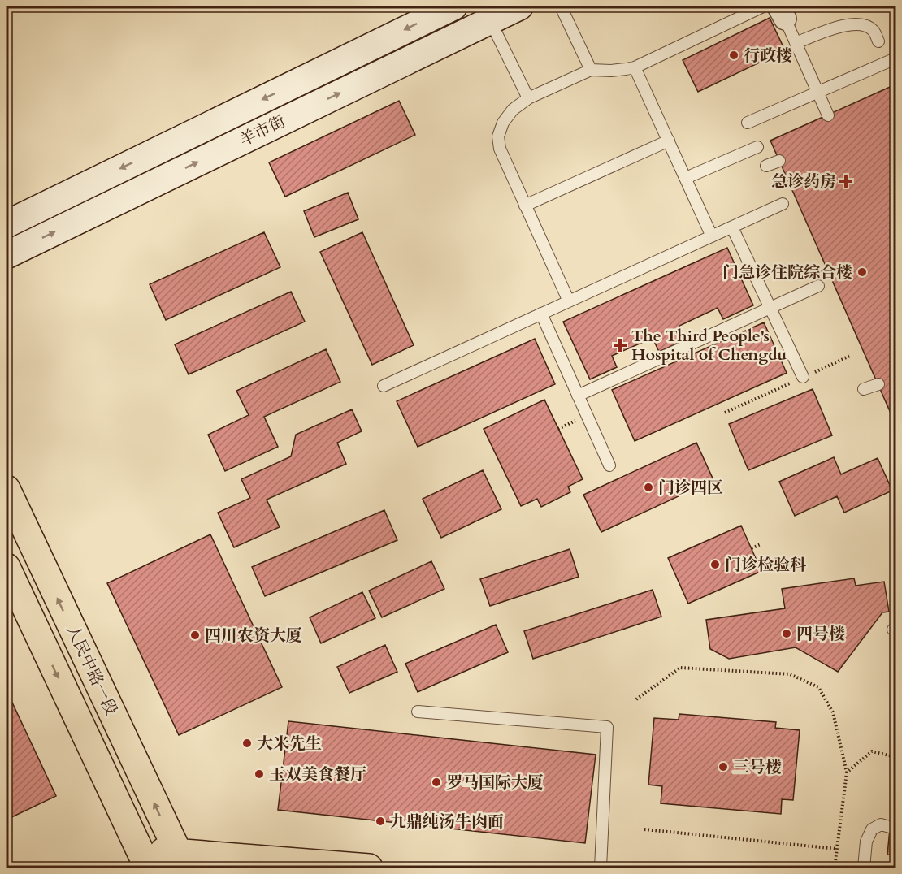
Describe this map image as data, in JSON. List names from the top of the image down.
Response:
{
  "streets": {
    "main road": ["羊市街", "人民中路一段"]
  },
  "places": {
    "other": [
      "行政楼",
      "门急诊住院综合楼",
      "门诊四区",
      "门诊检验科",
      "四号楼",
      "四川农资大厦",
      "大米先生",
      "三号楼",
      "玉双美食餐厅",
      "罗马国际大厦",
      "九鼎纯汤牛肉面"
    ],
    "health": ["急诊药房", "The Third People's Hospital of Chengdu"]
  }
}
